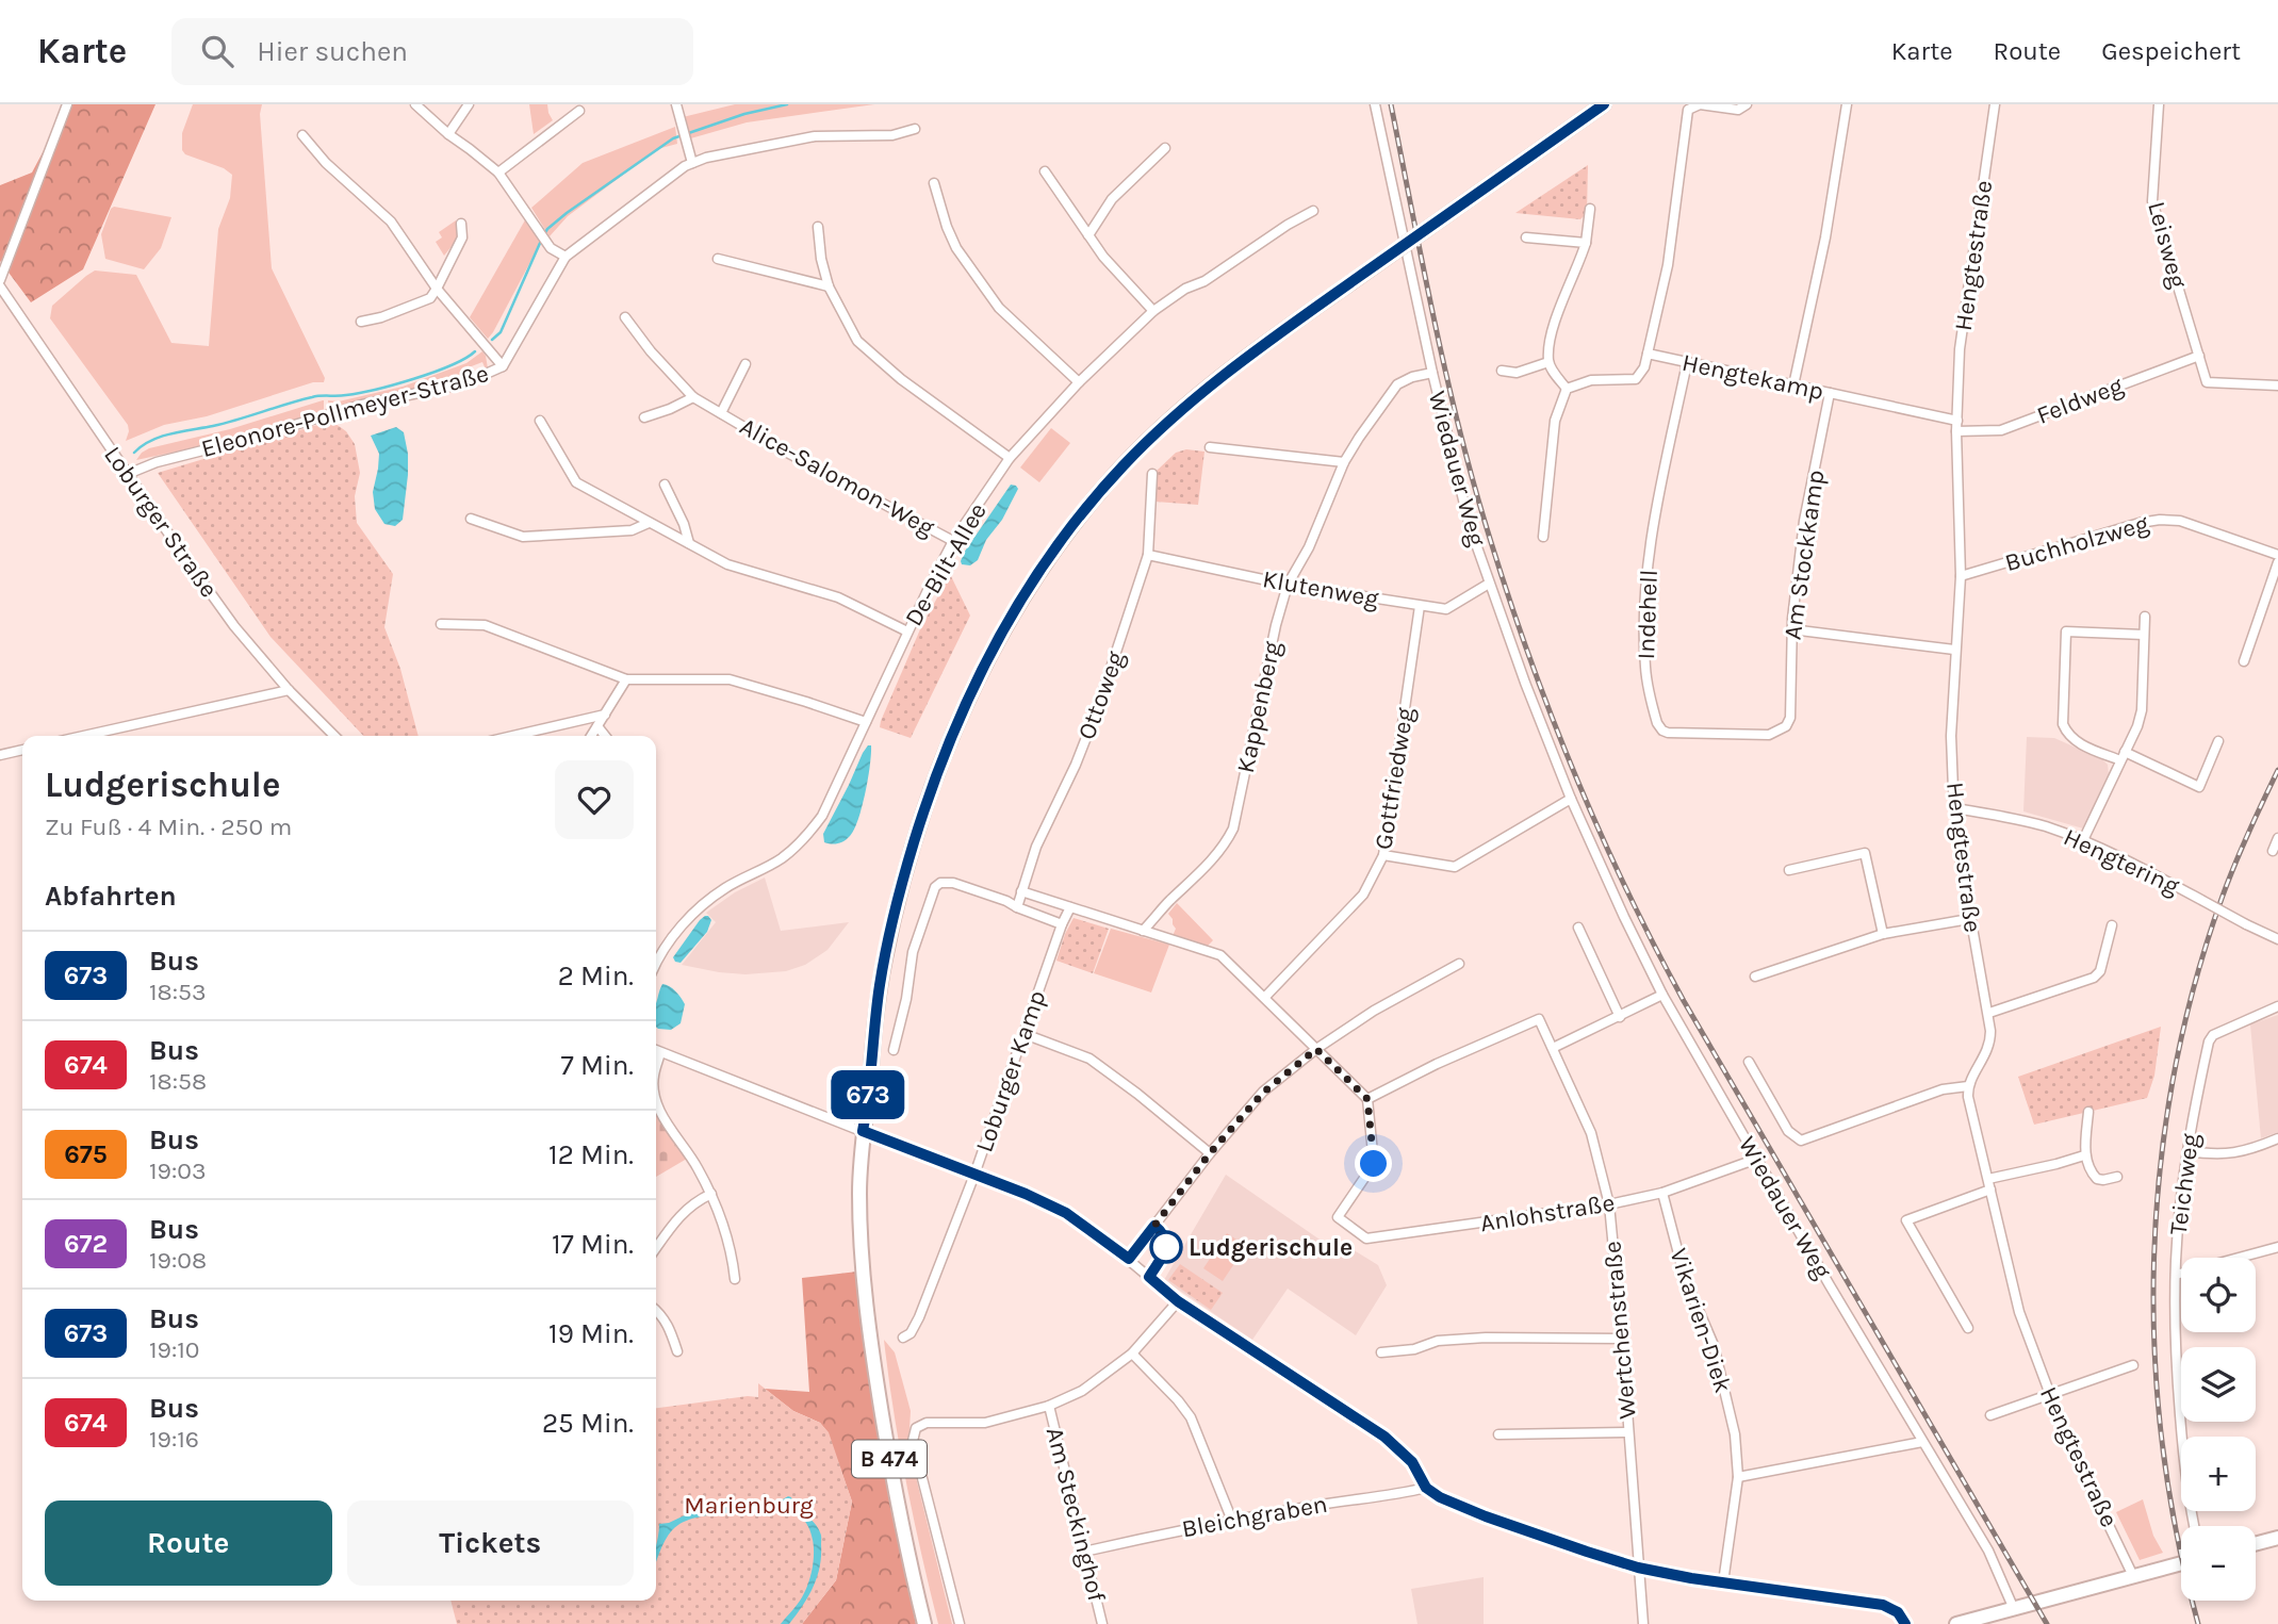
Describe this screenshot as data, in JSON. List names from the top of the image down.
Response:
{
  "streets": {
    "main road": ["B 474"],
    "street": [
      "Leisweg",
      "Hengtestraße",
      "Hengtekamp",
      "Feldweg",
      "Eleonore-Pollmeyer-Straße",
      "Wiedauer Weg",
      "Alice-Salomon-Weg",
      "Loburger Straße",
      "Buchholzweg",
      "Am Stockkamp",
      "De-Bilt-Allee",
      "Klutenweg",
      "Indehell",
      "Ottoweg",
      "Kappenberg",
      "Gottfriedweg",
      "Hengtering",
      "Loburger Kamp",
      "Teichweg",
      "Anlohstraße",
      "Vikarien-Diek",
      "Wertchenstraße",
      "Am Steckinghof",
      "Bleichgraben"
    ]
  },
  "crossings": [
    ["Leisweg", "Feldweg"],
    ["Hengtestraße", "Hengtekamp"],
    ["Hengtestraße", "Feldweg"],
    ["Hengtestraße", "Buchholzweg"],
    ["Hengtestraße", "Hengtering"],
    ["Hengtekamp", "Am Stockkamp"],
    ["Hengtekamp", "Indehell"],
    ["Eleonore-Pollmeyer-Straße", "Loburger Straße"],
    ["Wiedauer Weg", "Klutenweg"],
    ["Wiedauer Weg", "Kappenberg"],
    ["Wiedauer Weg", "Anlohstraße"],
    ["Alice-Salomon-Weg", "De-Bilt-Allee"],
    ["Am Stockkamp", "Indehell"],
    ["Klutenweg", "Ottoweg"],
    ["Klutenweg", "Kappenberg"],
    ["Klutenweg", "Gottfriedweg"],
    ["Anlohstraße", "Vikarien-Diek"],
    ["Anlohstraße", "Wertchenstraße"],
    ["Am Steckinghof", "Bleichgraben"]
  ],
  "parks": ["Marienburg"],
  "places": ["Ludgerischule"],
  "lines": ["bus line 673"],
  "page": {
    "header": "Karte",
    "search": "Hier suchen",
    "nav": ["Karte", "Route", "Gespeichert"],
    "on_map": "673",
    "heading": [
      ["Ludgerischule", "Zu Fuß · 4 Min. · 250 m"],
      "Abfahrten"
    ],
    "list": [
      {
        "mark": "673",
        "name": "Bus",
        "note": "18:53",
        "value": "2 Min."
      },
      {
        "mark": "674",
        "name": "Bus",
        "note": "18:58",
        "value": "7 Min."
      },
      {
        "mark": "675",
        "name": "Bus",
        "note": "19:03",
        "value": "12 Min."
      },
      {
        "mark": "672",
        "name": "Bus",
        "note": "19:08",
        "value": "17 Min."
      },
      {
        "mark": "673",
        "name": "Bus",
        "note": "19:10",
        "value": "19 Min."
      },
      {
        "mark": "674",
        "name": "Bus",
        "note": "19:16",
        "value": "25 Min."
      }
    ],
    "map_buttons": ["+", "−"],
    "buttons": ["Route", "Tickets"]
  }
}
